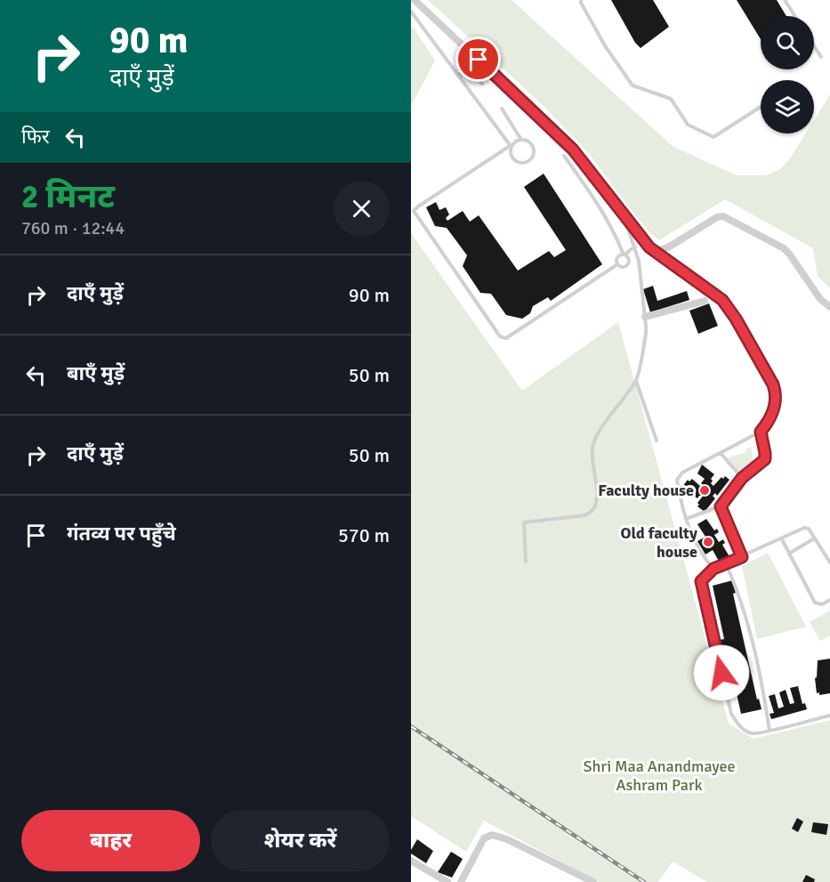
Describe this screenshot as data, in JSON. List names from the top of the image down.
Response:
{
  "parks": ["Shri Maa Anandmayee Ashram Park"],
  "places": ["Faculty house", "Old faculty house"],
  "page": {
    "turn": ["90 m", "दाएँ मुड़ें"],
    "then": "फिर",
    "heading": ["2 मिनट", "760 m · 12:44"],
    "list": [
      {
        "name": "दाएँ मुड़ें",
        "value": "90 m"
      },
      {
        "name": "बाएँ मुड़ें",
        "value": "50 m"
      },
      {
        "name": "दाएँ मुड़ें",
        "value": "50 m"
      },
      {
        "name": "गंतव्य पर पहुँचे",
        "value": "570 m"
      }
    ],
    "buttons": ["बाहर", "शेयर करें"]
  }
}
